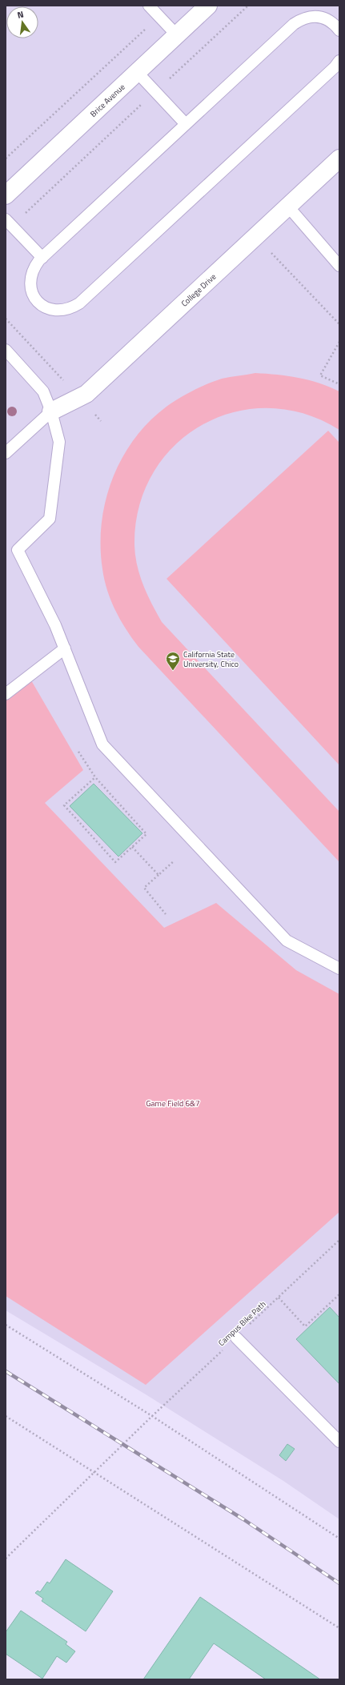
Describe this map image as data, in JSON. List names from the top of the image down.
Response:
{
  "streets": {
    "street": ["Brice Avenue", "College Drive"],
    "path": ["Campus Bike Path"]
  },
  "parks": ["Game Field 6&7"],
  "places": {
    "school or university": ["California State University, Chico"]
  },
  "north": "top"
}
